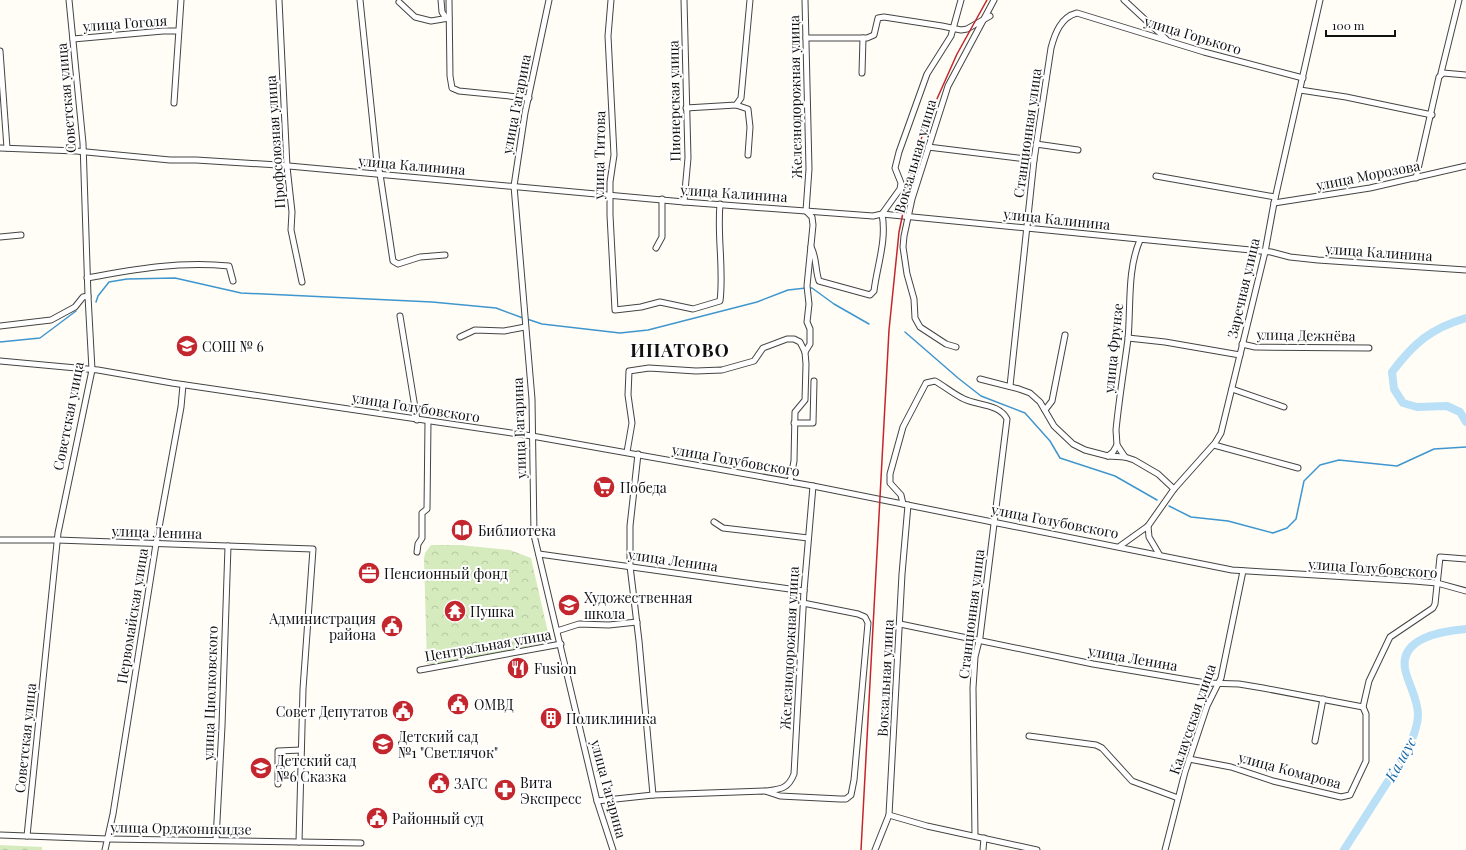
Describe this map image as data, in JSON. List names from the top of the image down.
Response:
{
  "streets": {
    "street": [
      "улица Гоголя",
      "улица Горького",
      "Железнодорожная улица",
      "Советская улица",
      "Пионерская улица",
      "улица Гагарина",
      "Станционная улица",
      "Профсоюзная улица",
      "улица Титова",
      "Вокзальная улица",
      "улица Калинина",
      "улица Морозова",
      "Заречная улица",
      "улица Дежнёва",
      "улица Фрунзе",
      "улица Голубовского",
      "улица Ленина",
      "Первомайская улица",
      "Центральная улица",
      "улица Циолковского",
      "Калаусская улица",
      "улица Комарова",
      "улица Орджоникидзе"
    ]
  },
  "crossings": [
    ["улица Гоголя", "Советская улица"],
    ["улица Горького", "Станционная улица"],
    ["улица Горького", "Заречная улица"],
    ["Железнодорожная улица", "Вокзальная улица"],
    ["Железнодорожная улица", "улица Калинина"],
    ["Железнодорожная улица", "улица Голубовского"],
    ["Железнодорожная улица", "улица Ленина"],
    ["Советская улица", "улица Калинина"],
    ["Советская улица", "улица Голубовского"],
    ["Советская улица", "улица Ленина"],
    ["Советская улица", "улица Орджоникидзе"],
    ["Пионерская улица", "улица Калинина"],
    ["улица Гагарина", "улица Калинина"],
    ["улица Гагарина", "улица Голубовского"],
    ["улица Гагарина", "улица Ленина"],
    ["улица Гагарина", "Центральная улица"],
    ["Станционная улица", "Вокзальная улица"],
    ["Станционная улица", "улица Калинина"],
    ["Станционная улица", "улица Голубовского"],
    ["Станционная улица", "улица Ленина"],
    ["Профсоюзная улица", "улица Калинина"],
    ["улица Титова", "улица Калинина"],
    ["Вокзальная улица", "улица Калинина"],
    ["Вокзальная улица", "улица Голубовского"],
    ["Вокзальная улица", "улица Ленина"],
    ["улица Калинина", "Заречная улица"],
    ["улица Калинина", "улица Фрунзе"],
    ["улица Морозова", "Заречная улица"],
    ["Заречная улица", "улица Дежнёва"],
    ["Заречная улица", "улица Голубовского"],
    ["улица Голубовского", "Первомайская улица"],
    ["улица Голубовского", "Калаусская улица"],
    ["улица Голубовского", "улица Комарова"],
    ["улица Ленина", "Первомайская улица"],
    ["улица Ленина", "улица Циолковского"],
    ["улица Ленина", "Калаусская улица"],
    ["улица Ленина", "улица Комарова"],
    ["Первомайская улица", "улица Орджоникидзе"],
    ["улица Циолковского", "улица Орджоникидзе"],
    ["Калаусская улица", "улица Комарова"]
  ],
  "districts": ["ИПАТОВО"],
  "water": ["Калаус"],
  "places": {
    "school or university": [
      "СОШ № 6",
      "Художественная школа",
      "Детский сад №1 \"Светлячок\"",
      "Детский сад №6 Сказка"
    ],
    "supermarket": ["Победа"],
    "library": ["Библиотека"],
    "office": ["Пенсионный фонд"],
    "temple": ["Пушка"],
    "public building": [
      "Администрация района",
      "ОМВД",
      "Совет Депутатов",
      "ЗАГС",
      "Районный суд"
    ],
    "restaurant": ["Fusion"],
    "building": ["Поликлиника"],
    "pharmacy": ["Вита Экспресс"]
  },
  "scale_bar": "100 m"
}
